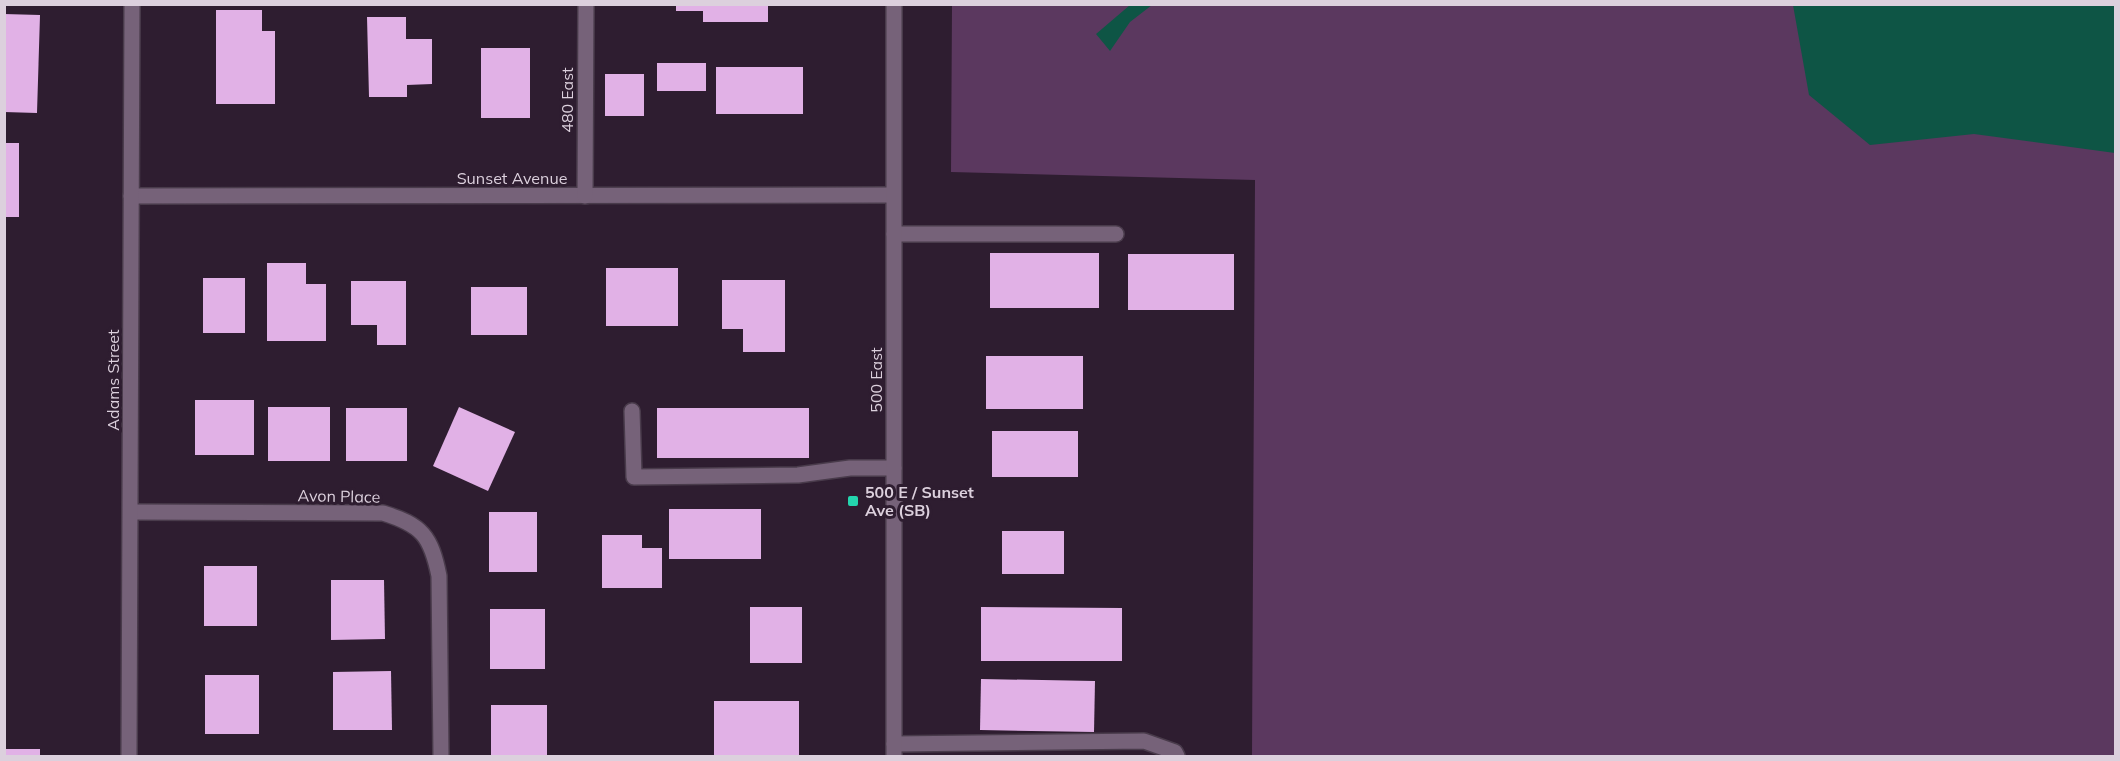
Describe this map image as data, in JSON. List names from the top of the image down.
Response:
{
  "streets": {
    "street": [
      "480 East",
      "Sunset Avenue",
      "Adams Street",
      "500 East",
      "Avon Place"
    ]
  },
  "crossings": [
    ["480 East", "Sunset Avenue"],
    ["Sunset Avenue", "Adams Street"],
    ["Sunset Avenue", "500 East"],
    ["Adams Street", "Avon Place"]
  ],
  "places": {
    "transit": ["500 E / Sunset Ave (SB)"]
  }
}
